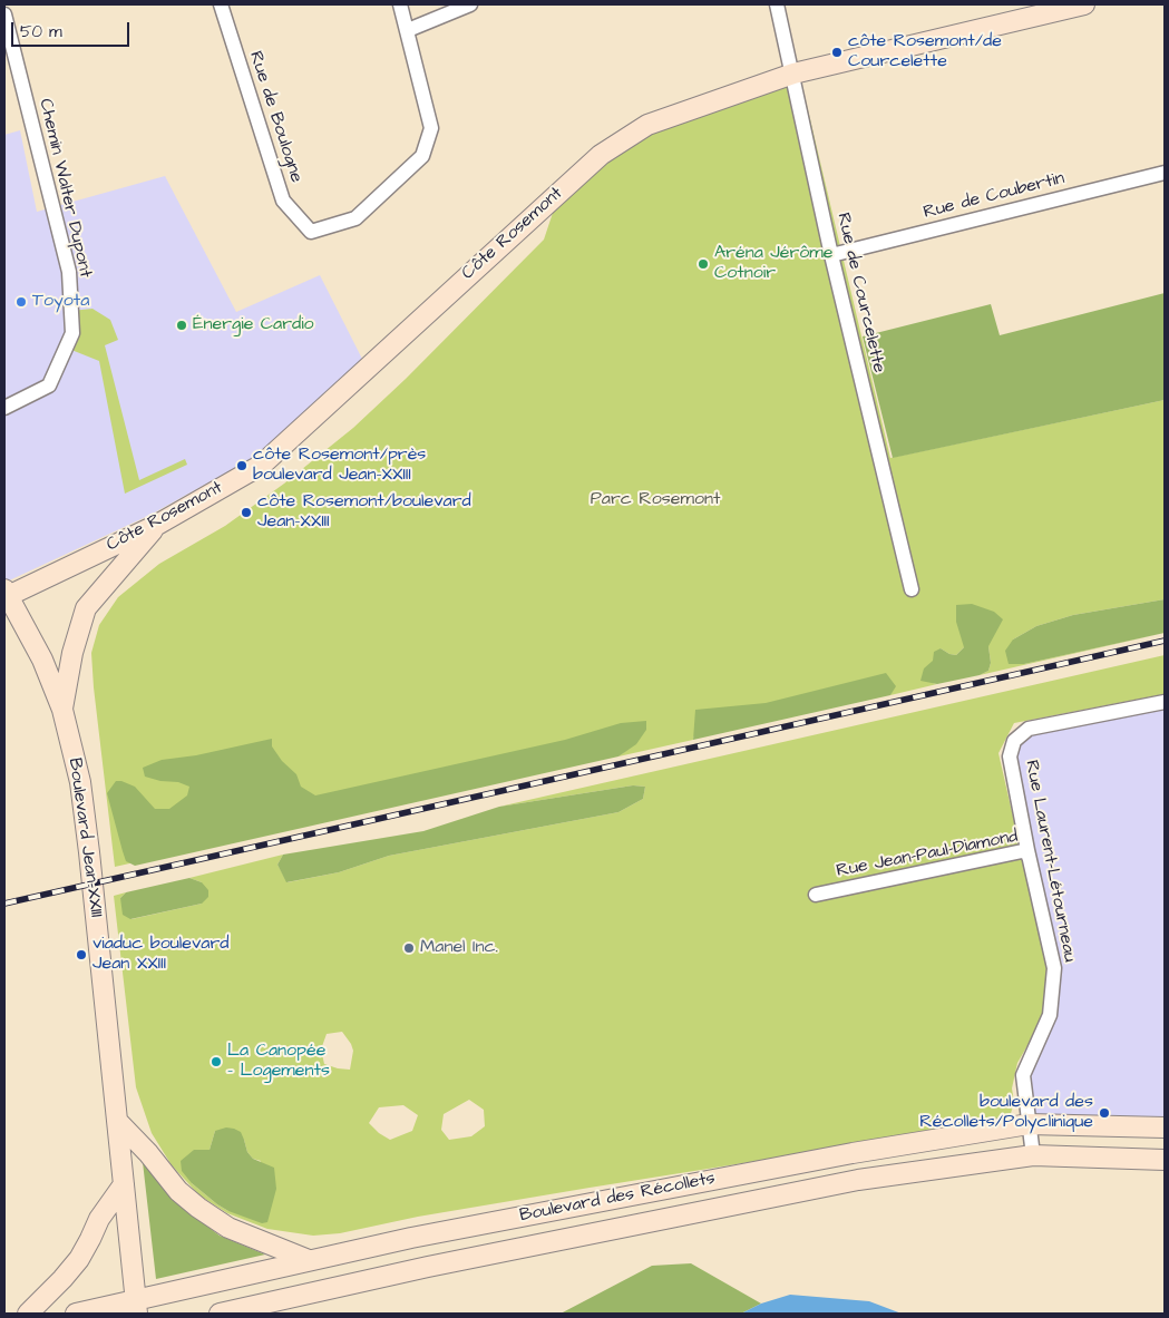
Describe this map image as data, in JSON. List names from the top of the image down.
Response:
{
  "streets": {
    "main road": ["Côte Rosemont", "Boulevard Jean-XXIII", "Boulevard des Récollets"],
    "street": [
      "Rue de Boulogne",
      "Chemin Walter Dupont",
      "Rue de Coubertin",
      "Rue de Courcelette",
      "Rue Jean-Paul-Diamond",
      "Rue Laurent-Létourneau"
    ]
  },
  "crossings": [
    ["Rue de Coubertin", "Rue de Courcelette"],
    ["Côte Rosemont", "Rue de Courcelette"],
    ["Côte Rosemont", "Boulevard Jean-XXIII"],
    ["Boulevard Jean-XXIII", "Boulevard des Récollets"],
    ["Rue Jean-Paul-Diamond", "Rue Laurent-Létourneau"],
    ["Rue Laurent-Létourneau", "Boulevard des Récollets"]
  ],
  "parks": ["Parc Rosemont"],
  "places": [
    "côte Rosemont/de Courcelette",
    "Aréna Jérôme Cotnoir",
    "Toyota",
    "Énergie Cardio",
    "côte Rosemont/près boulevard Jean-XXIII",
    "côte Rosemont/boulevard Jean-XXIII",
    "Manel Inc.",
    "viaduc boulevard Jean XXIII",
    "La Canopée - Logements",
    "boulevard des Récollets/Polyclinique"
  ],
  "scale_bar": "50 m"
}
